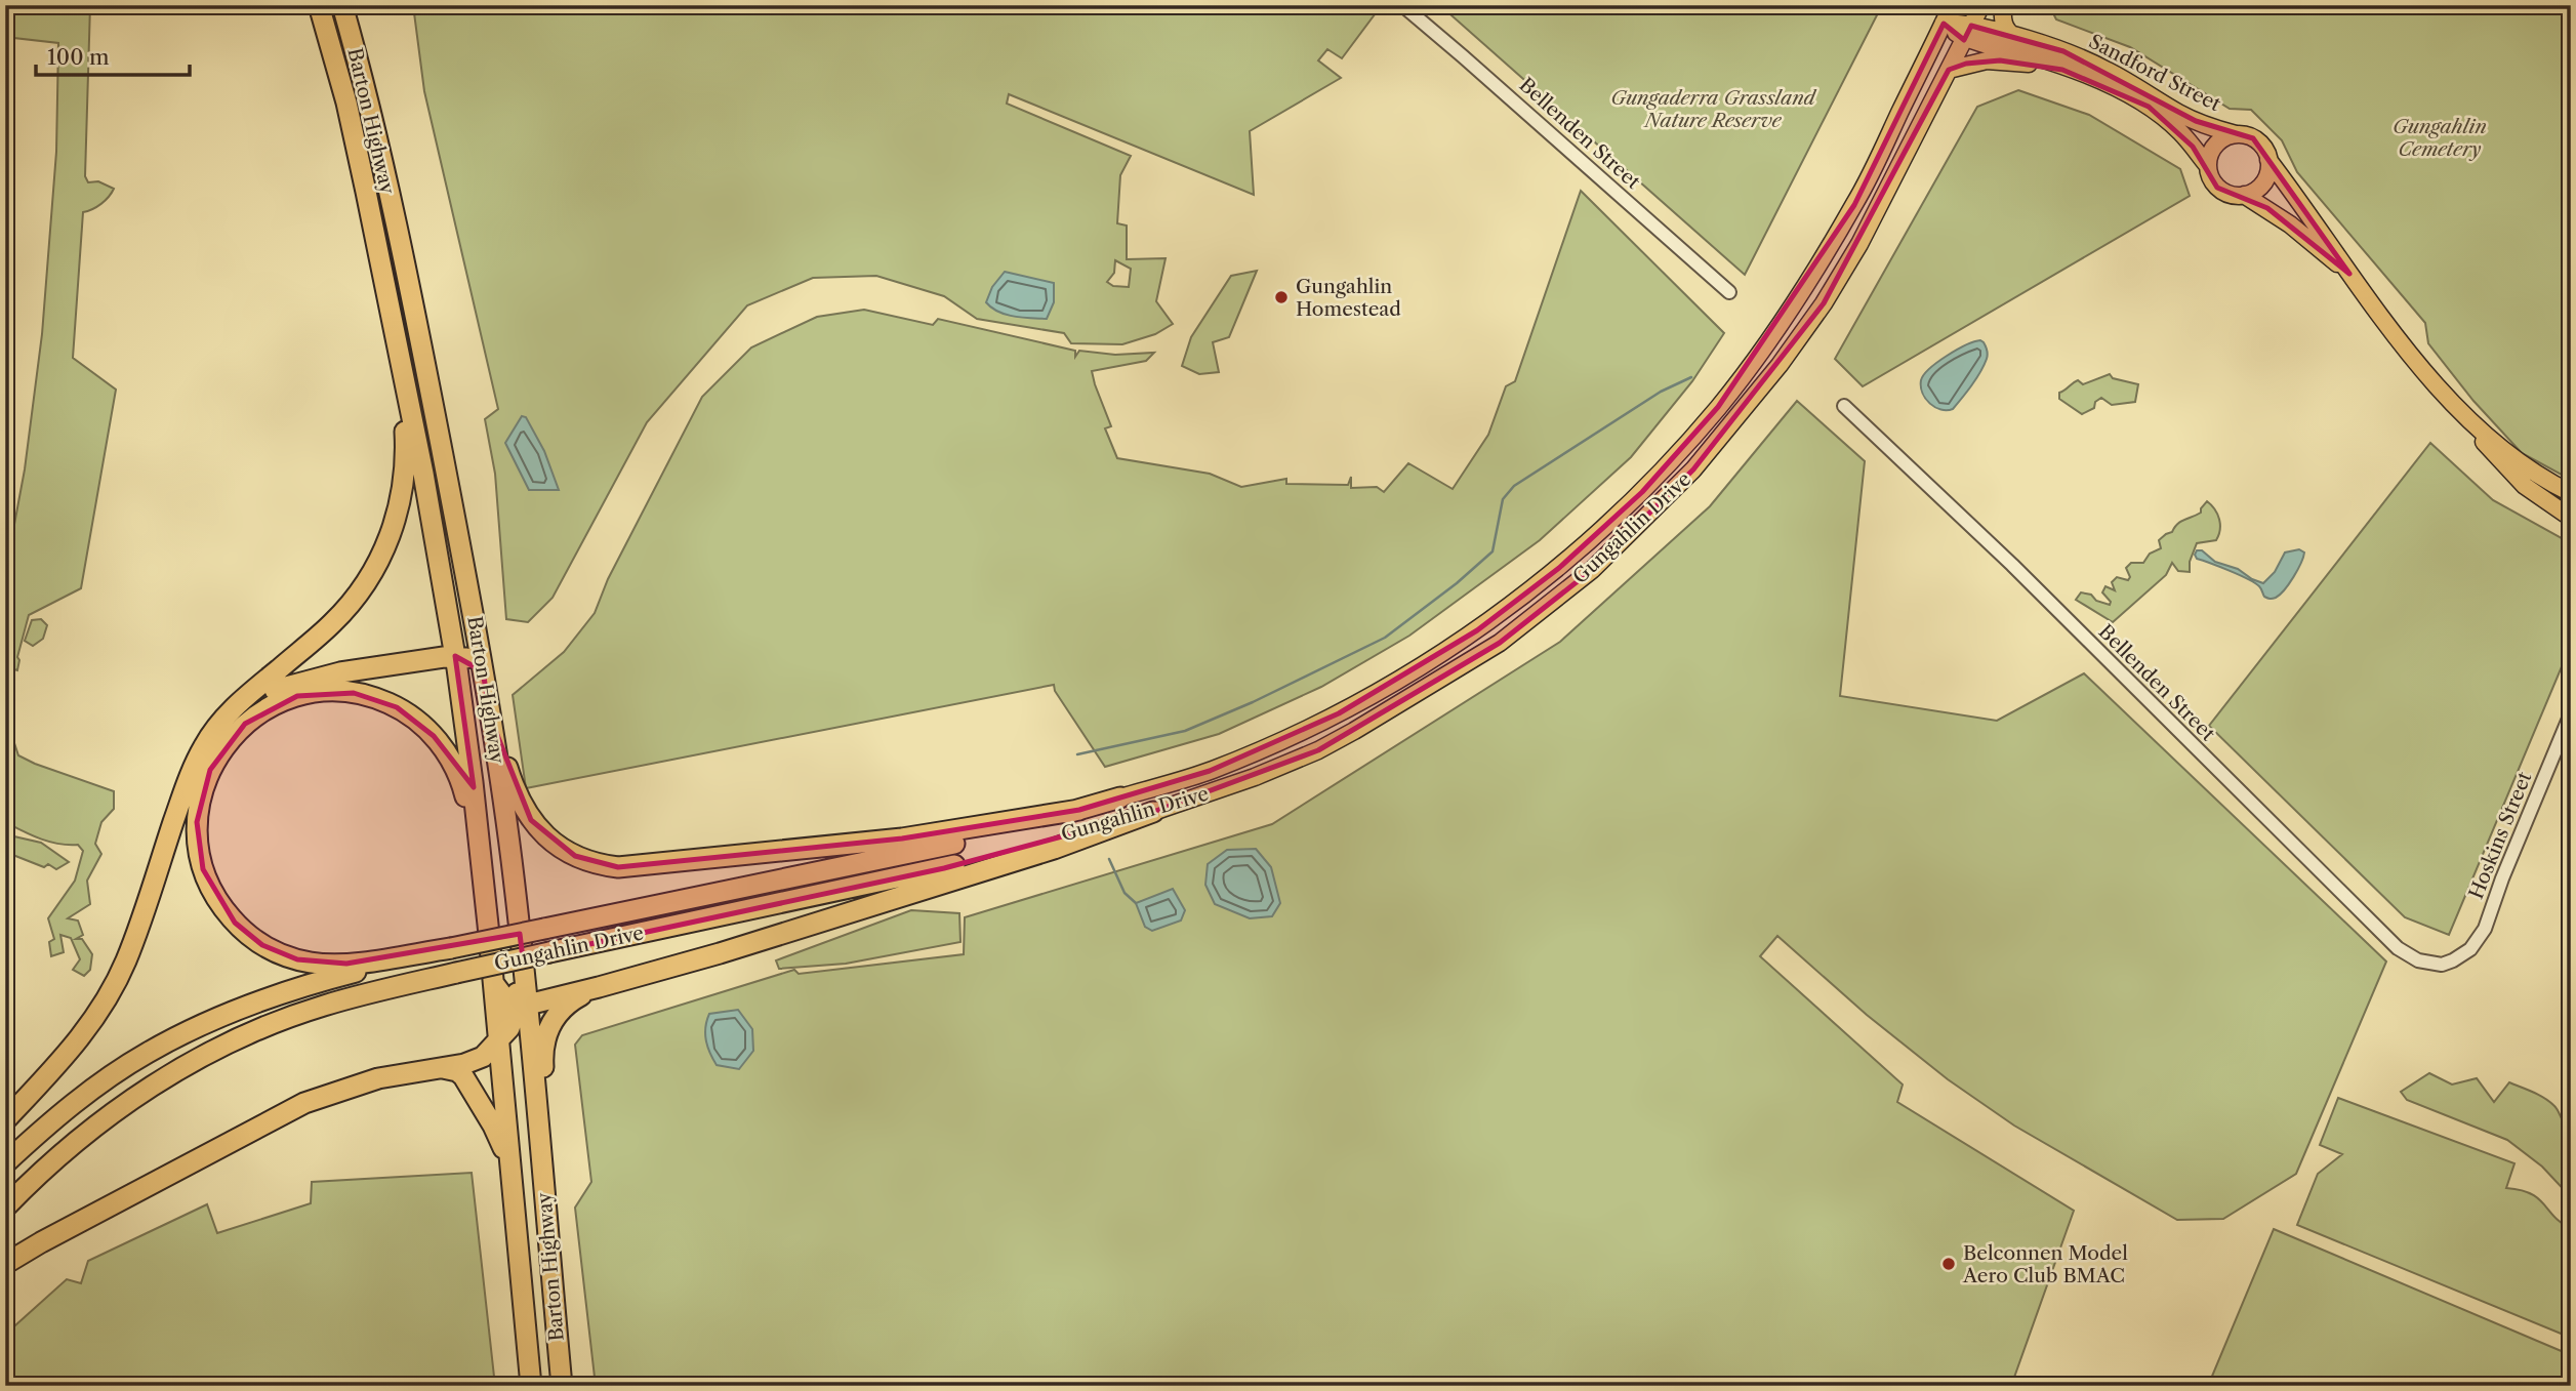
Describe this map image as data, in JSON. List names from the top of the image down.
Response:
{
  "streets": {
    "highway": ["Barton Highway", "Gungahlin Drive"],
    "main road": ["Sandford Street"],
    "street": ["Bellenden Street", "Hoskins Street"]
  },
  "crossings": [
    ["Sandford Street", "Gungahlin Drive"],
    ["Bellenden Street", "Hoskins Street"]
  ],
  "parks": ["Gungaderra Grassland Nature Reserve", "Gungahlin Cemetery"],
  "places": ["Gungahlin Homestead", "Belconnen Model Aero Club BMAC"],
  "scale_bar": "100 m"
}
